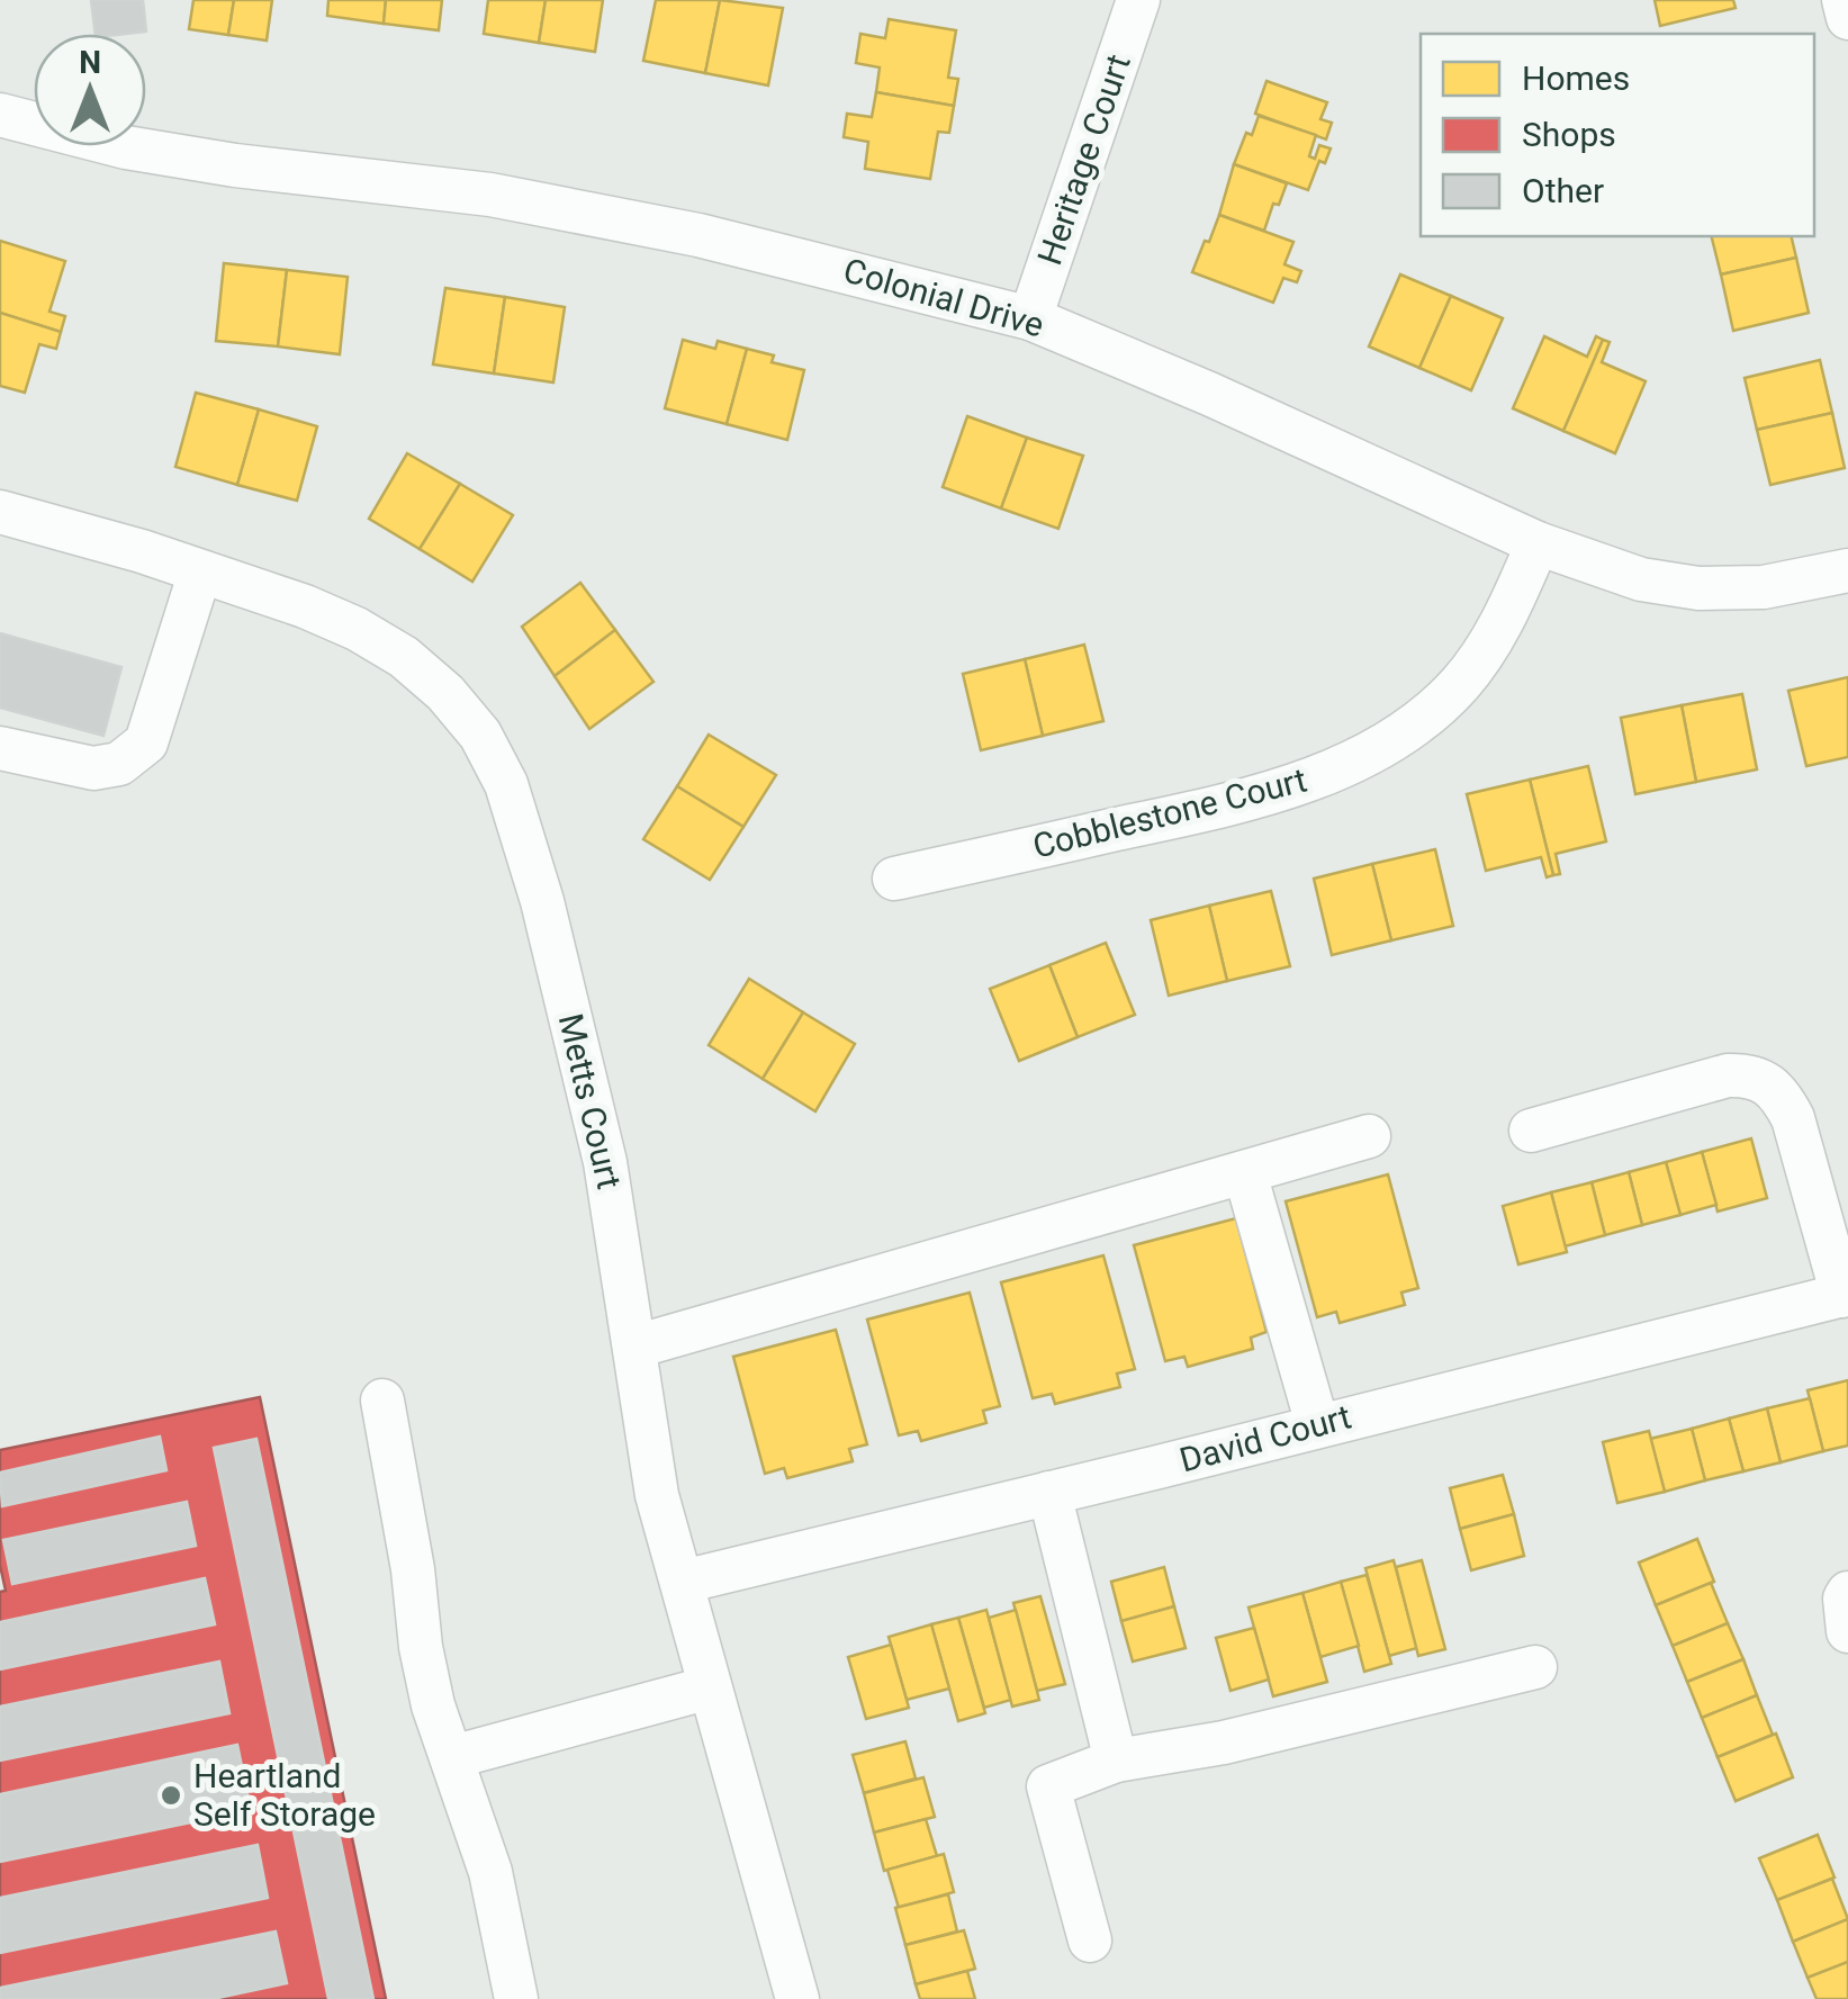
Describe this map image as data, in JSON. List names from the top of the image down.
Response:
{
  "streets": {
    "street": [
      "Heritage Court",
      "Colonial Drive",
      "Cobblestone Court",
      "Metts Court",
      "David Court"
    ]
  },
  "crossings": [
    ["Heritage Court", "Colonial Drive"],
    ["Colonial Drive", "Cobblestone Court"],
    ["Metts Court", "David Court"]
  ],
  "places": ["Heartland Self Storage"],
  "legend": ["Homes", "Shops", "Other"],
  "north": "top"
}
